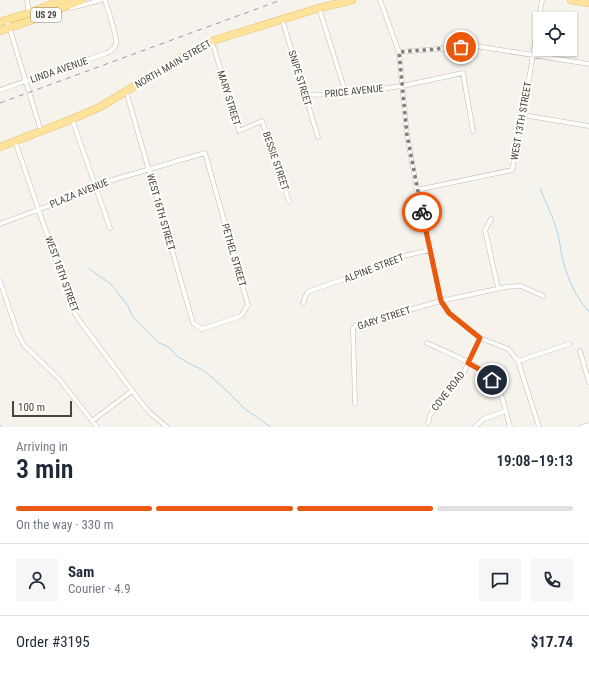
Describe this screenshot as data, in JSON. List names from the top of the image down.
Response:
{
  "streets": {
    "main road": ["US 29", "NORTH MAIN STREET"],
    "street": [
      "LINDA AVENUE",
      "SNIPE STREET",
      "PRICE AVENUE",
      "MARY STREET",
      "WEST 13TH STREET",
      "BESSIE STREET",
      "PLAZA AVENUE",
      "WEST 16TH STREET",
      "PETHEL STREET",
      "ALPINE STREET",
      "WEST 18TH STREET",
      "GARY STREET",
      "COVE ROAD"
    ]
  },
  "crossings": [
    ["NORTH MAIN STREET", "SNIPE STREET"],
    ["NORTH MAIN STREET", "MARY STREET"],
    ["NORTH MAIN STREET", "WEST 16TH STREET"],
    ["NORTH MAIN STREET", "WEST 18TH STREET"],
    ["SNIPE STREET", "PRICE AVENUE"],
    ["MARY STREET", "BESSIE STREET"],
    ["PLAZA AVENUE", "WEST 16TH STREET"],
    ["PLAZA AVENUE", "PETHEL STREET"],
    ["PLAZA AVENUE", "WEST 18TH STREET"],
    ["WEST 16TH STREET", "PETHEL STREET"]
  ],
  "scale_bar": "100 m",
  "page": {
    "scale": "100 m",
    "heading": ["3 min", "Arriving in", "19:08–19:13"],
    "panel": [
      "Sam",
      "Courier · 4.9",
      "Order #3195",
      "$17.74"
    ],
    "bar": "On the way · 330 m"
  }
}
